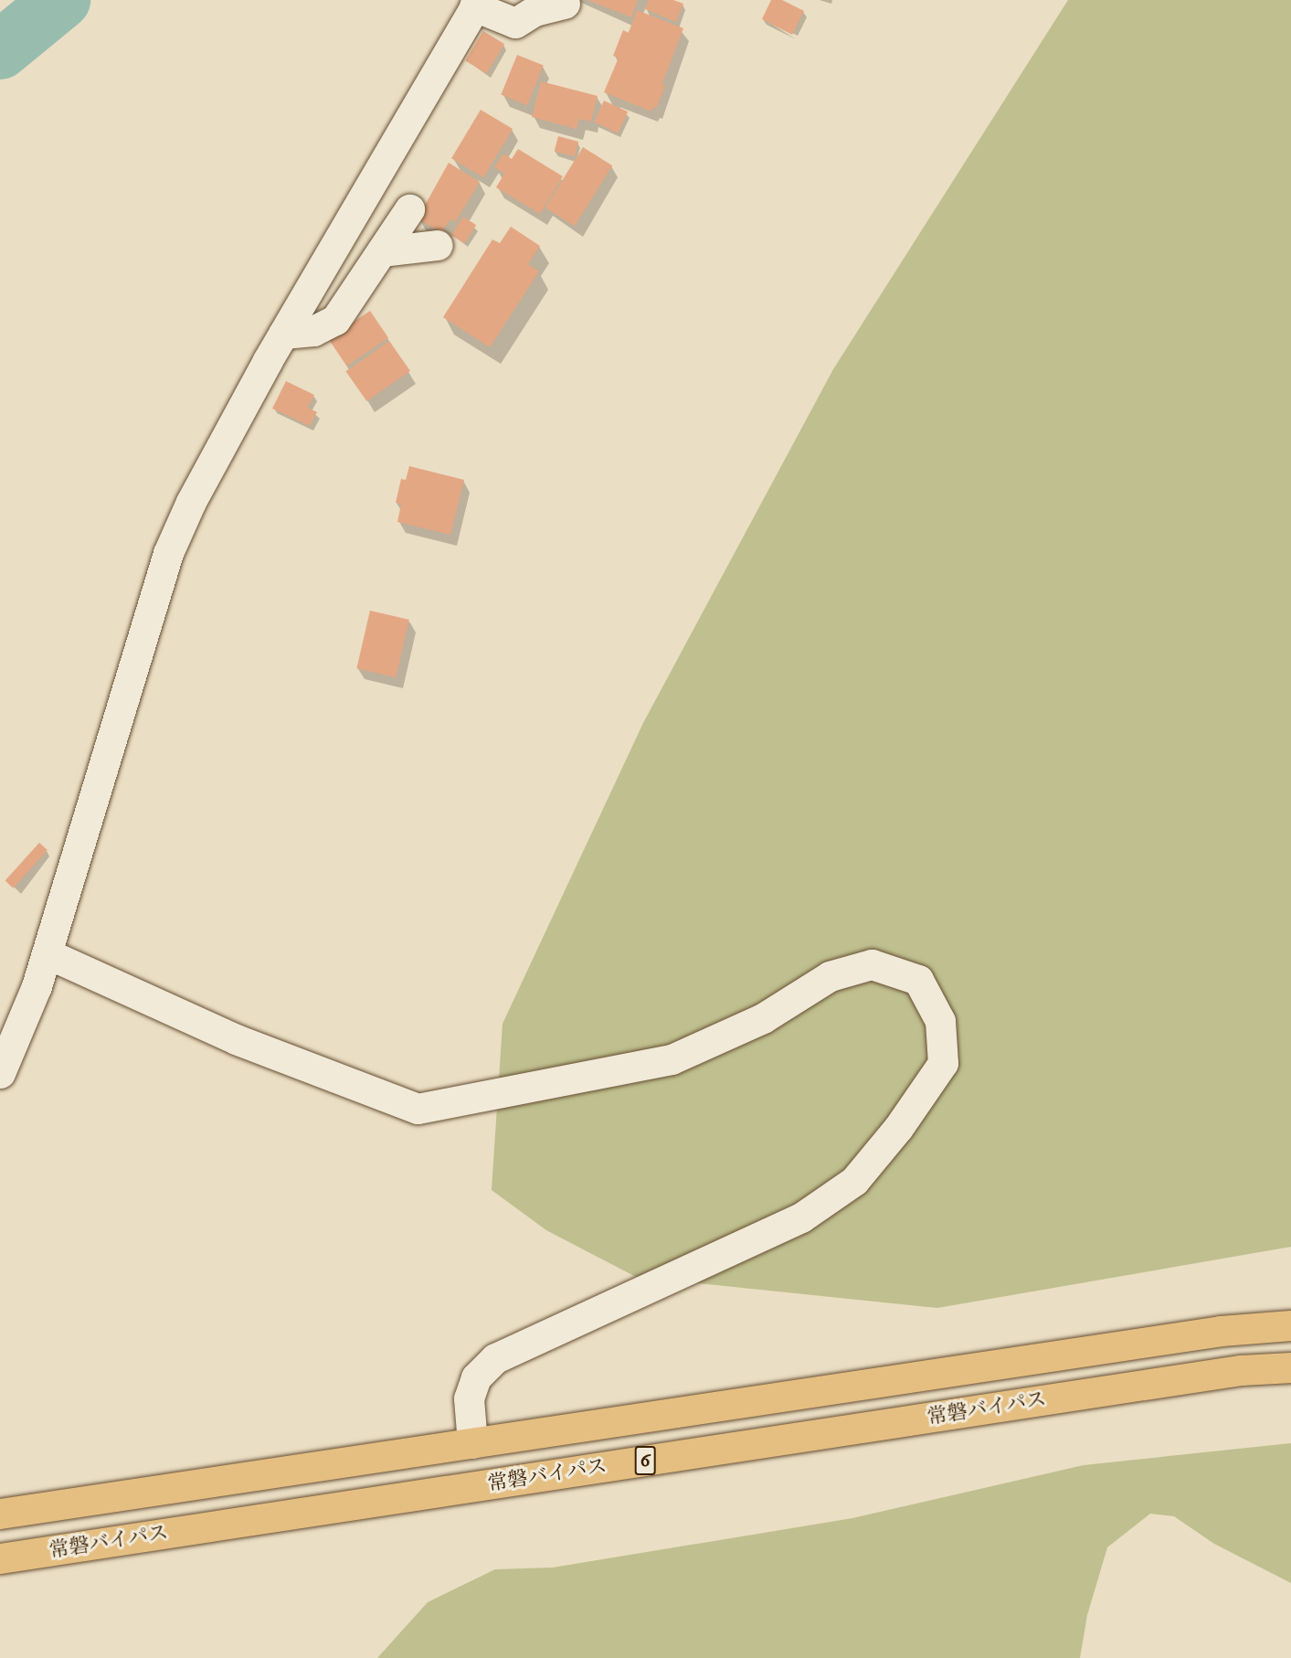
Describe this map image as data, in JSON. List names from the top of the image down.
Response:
{
  "streets": {
    "highway": ["常磐バイパス", "6"]
  }
}
